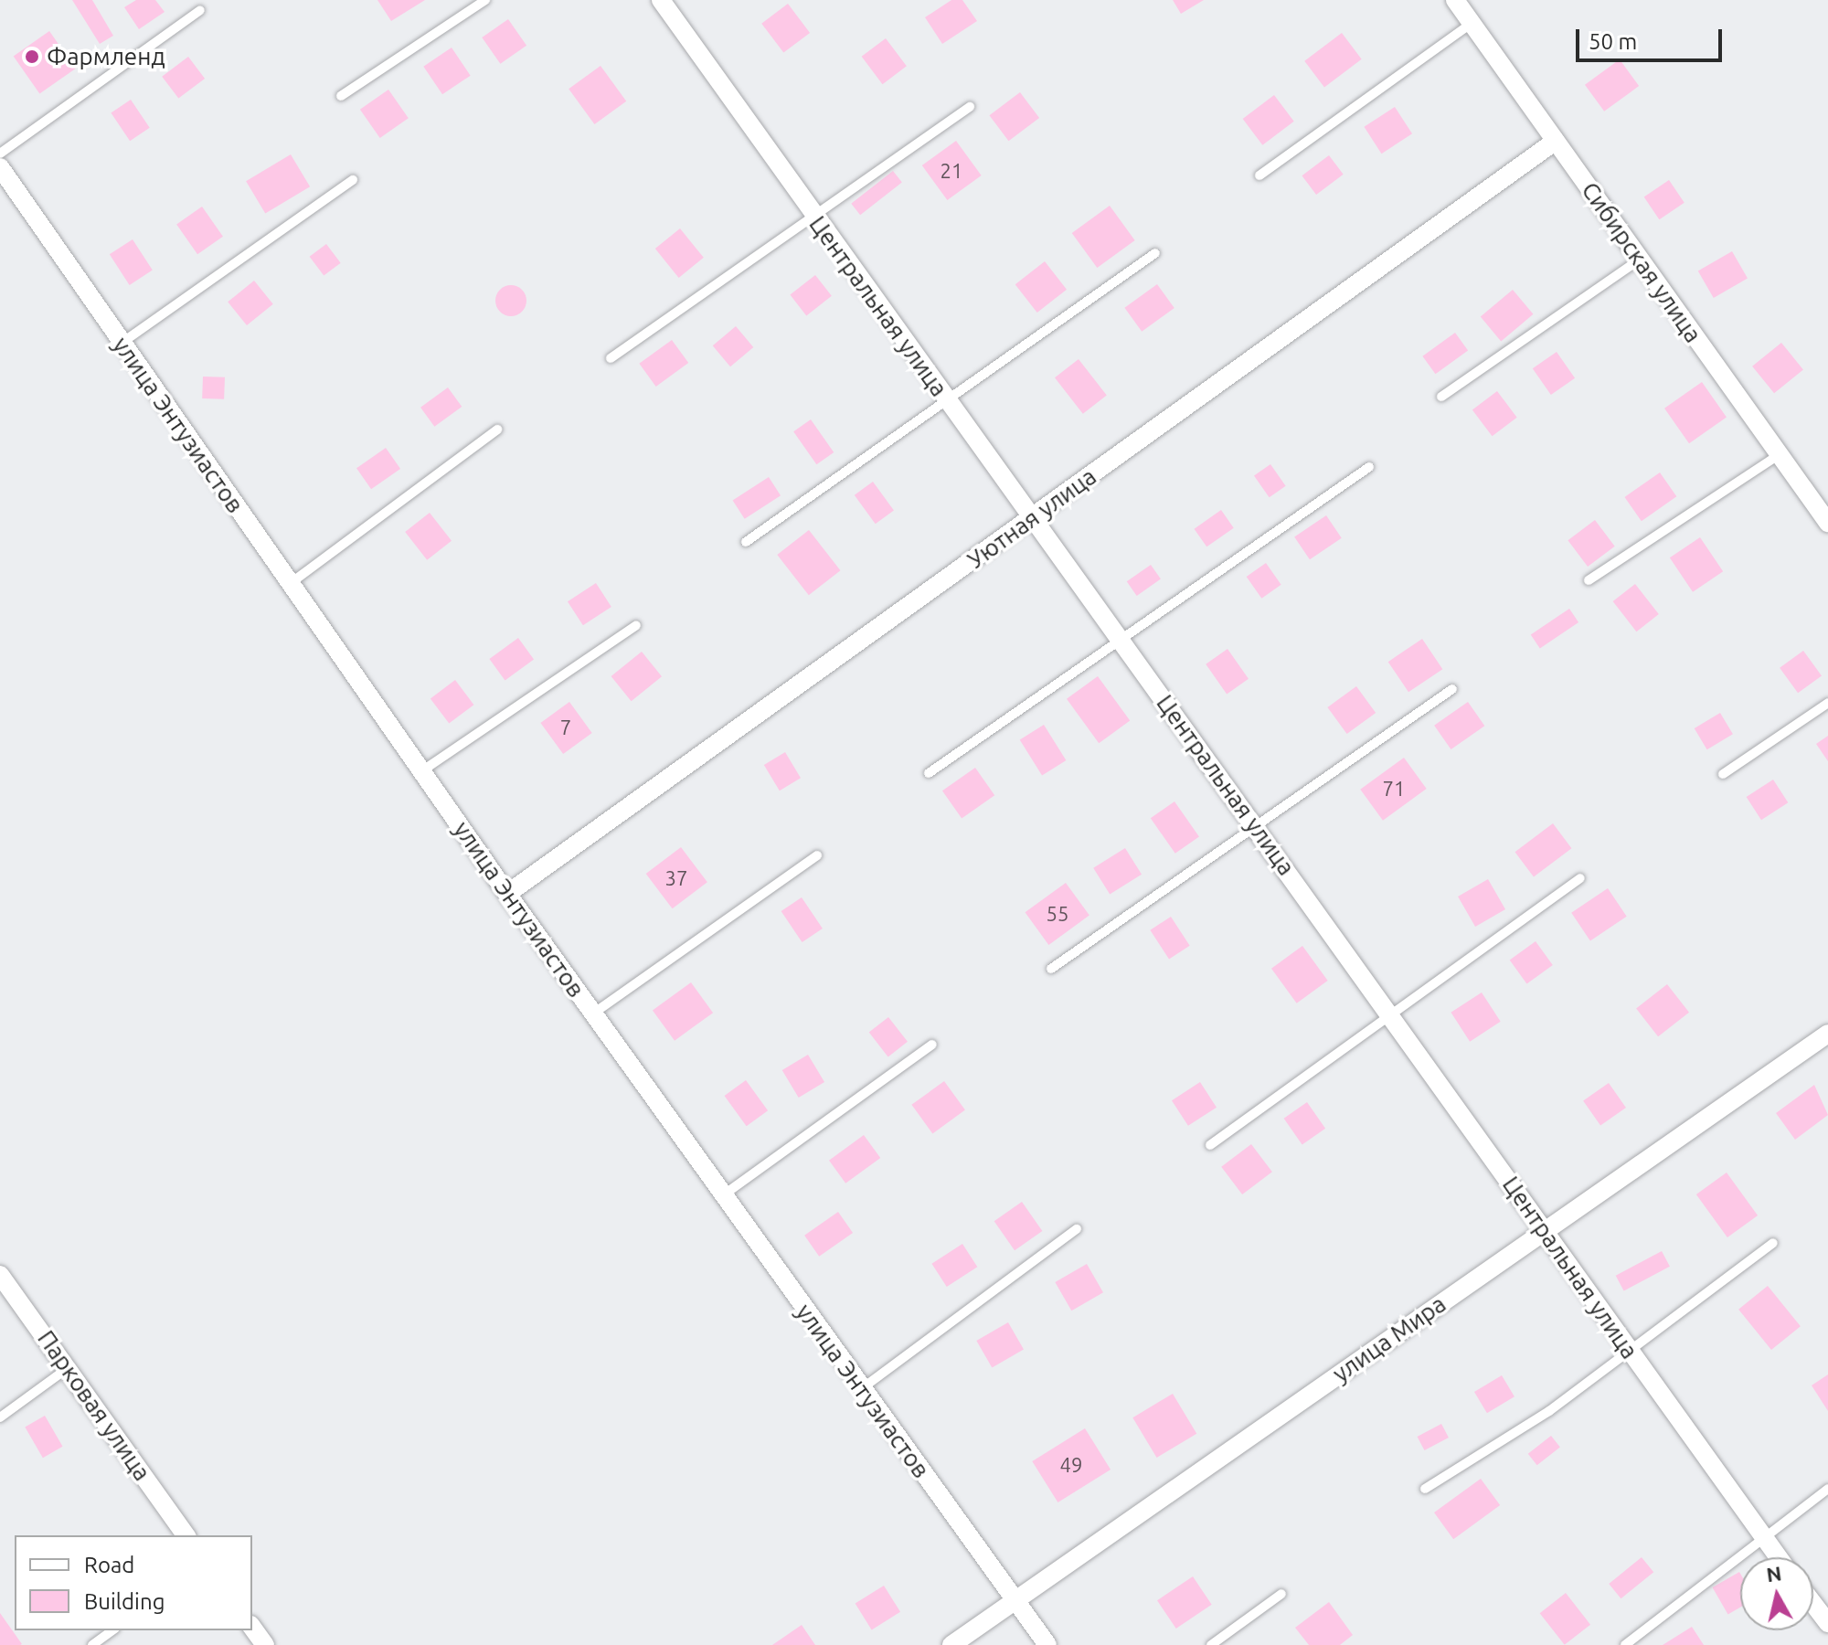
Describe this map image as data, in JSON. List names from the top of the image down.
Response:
{
  "streets": {
    "street": [
      "Сибирская улица",
      "Центральная улица",
      "улица Энтузиастов",
      "Уютная улица",
      "улица Мира",
      "Парковая улица"
    ]
  },
  "crossings": [
    ["Сибирская улица", "Уютная улица"],
    ["Центральная улица", "Уютная улица"],
    ["Центральная улица", "улица Мира"],
    ["улица Энтузиастов", "Уютная улица"],
    ["улица Энтузиастов", "улица Мира"]
  ],
  "places": ["Фармленд"],
  "house_numbers": [
    "21",
    "7",
    "71",
    "37",
    "55",
    "49"
  ],
  "legend": ["Road", "Building"],
  "scale_bar": "50 m",
  "north": "top"
}
